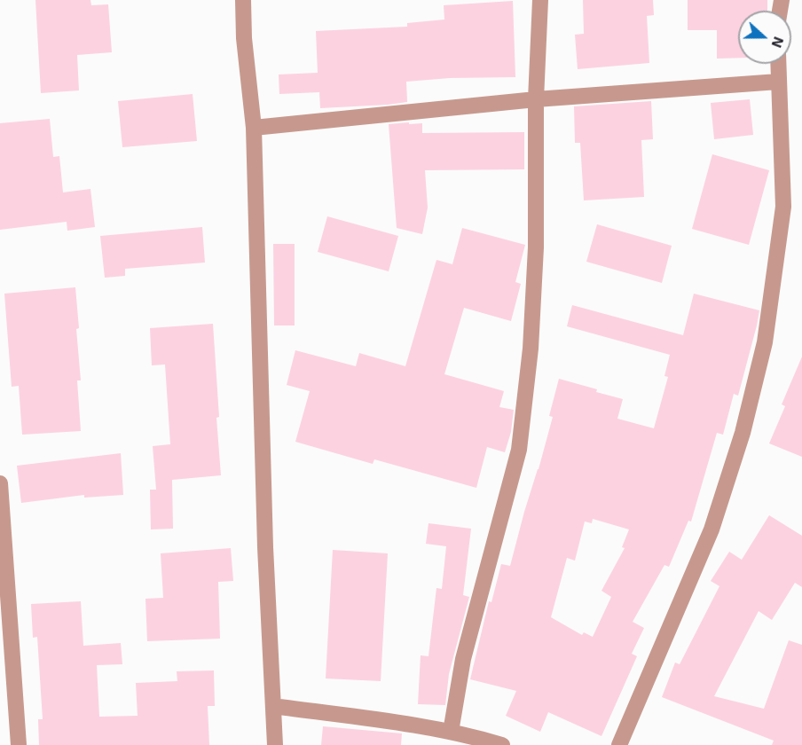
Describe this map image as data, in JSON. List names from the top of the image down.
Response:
{
  "north": "right"
}
